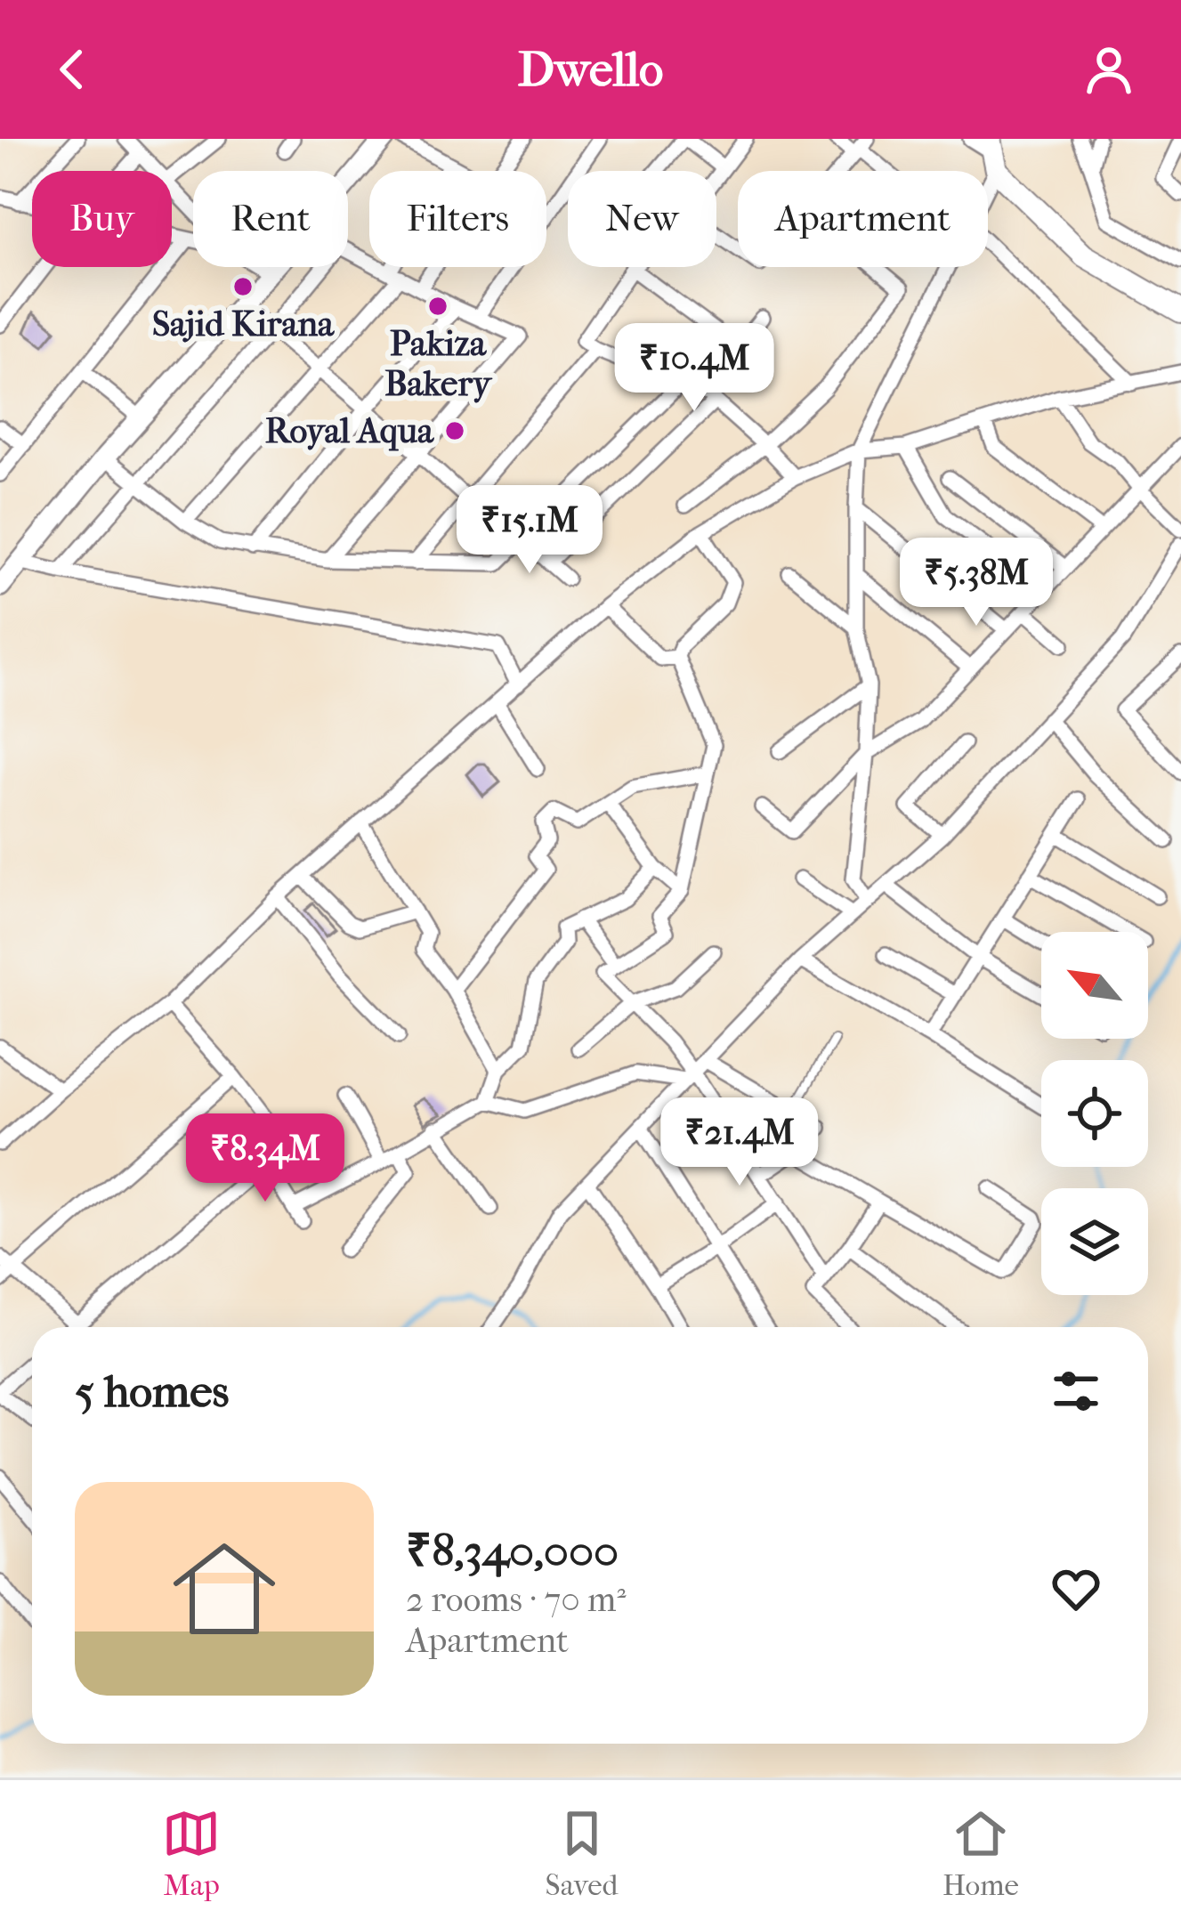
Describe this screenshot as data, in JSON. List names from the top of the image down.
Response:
{
  "places": ["Sajid Kirana", "Pakiza Bakery", "Royal Aqua"],
  "north": "top left",
  "page": {
    "header": "Dwello",
    "chip": [
      "Buy",
      "Rent",
      "Filters",
      "New",
      "Apartment"
    ],
    "price": [
      "₹10.4M",
      "₹15.1M",
      "₹5.38M",
      "₹21.4M",
      "₹8.34M"
    ],
    "heading": "5 homes",
    "list": [
      {
        "name": "₹8,340,000",
        "note": "2 rooms · 70 m² · Apartment"
      }
    ],
    "tabs": ["Map", "Saved", "Home"]
  }
}
